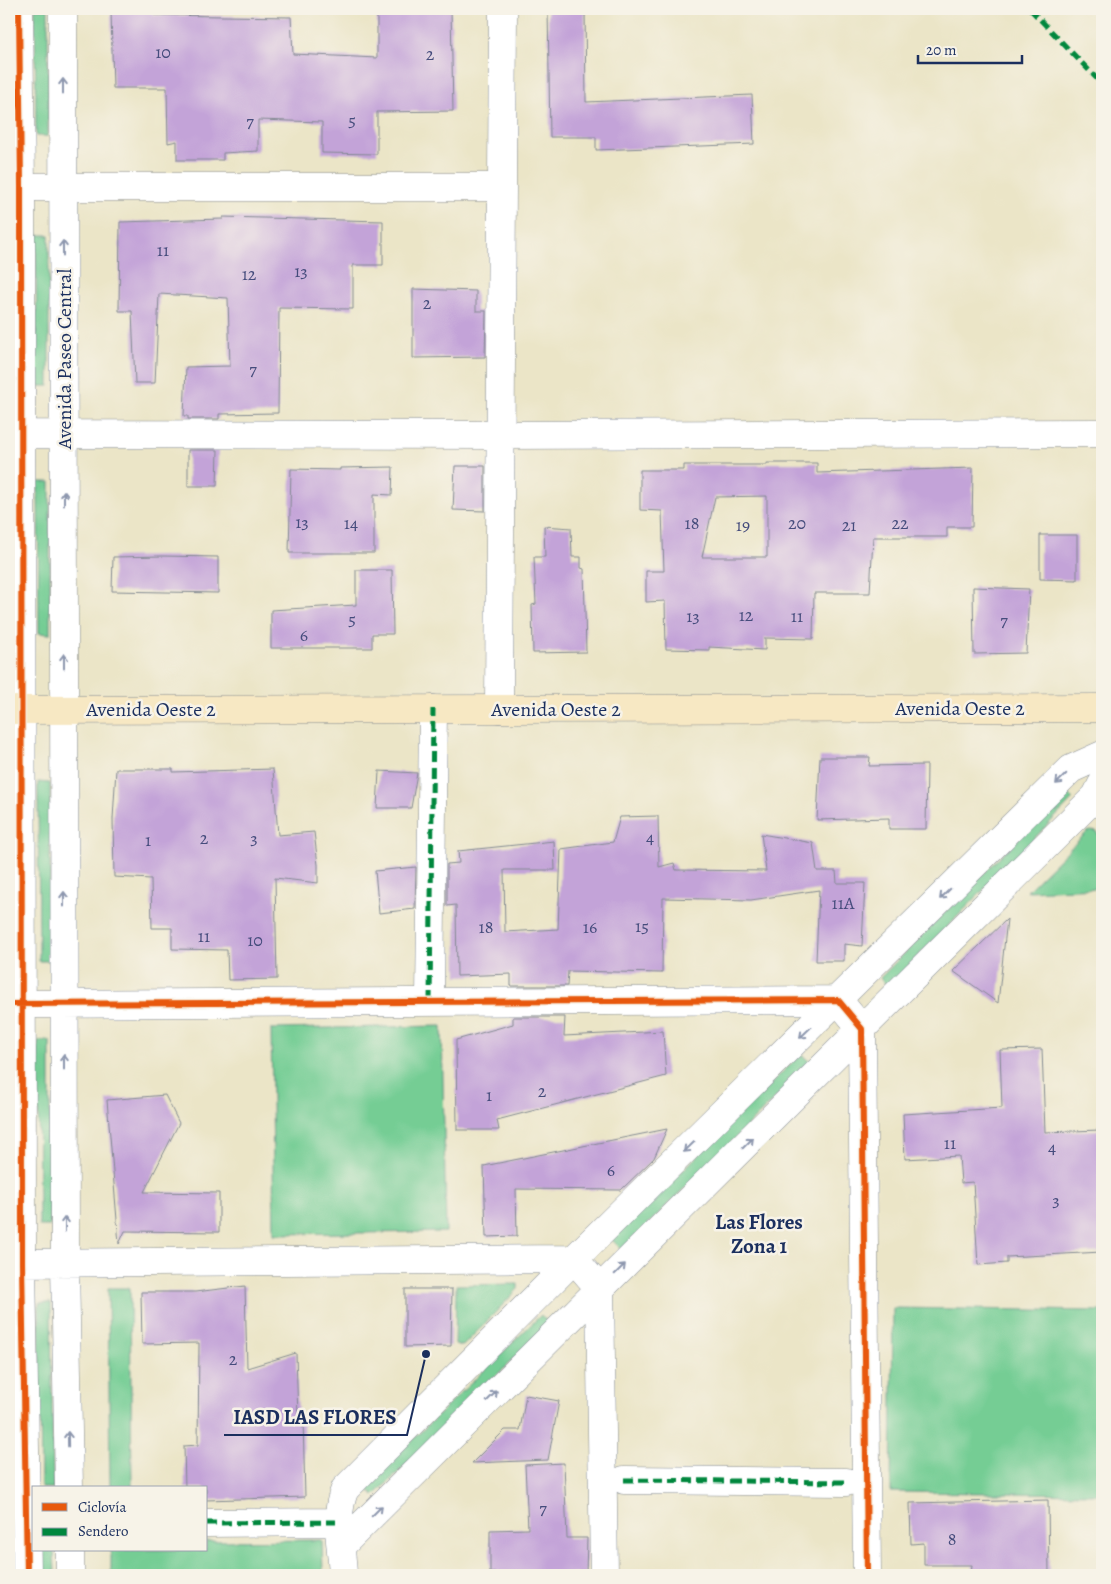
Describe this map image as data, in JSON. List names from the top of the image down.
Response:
{
  "streets": {
    "street": ["Avenida Paseo Central", "Avenida Oeste 2"]
  },
  "crossings": [
    ["Avenida Paseo Central", "Avenida Oeste 2"]
  ],
  "districts": ["Las Flores Zona 1"],
  "places": ["IASD LAS FLORES"],
  "house_numbers": [
    "10",
    "2",
    "5",
    "7",
    "11",
    "13",
    "12",
    "2",
    "7",
    "13",
    "14",
    "18",
    "20",
    "22",
    "19",
    "21",
    "12",
    "13",
    "11",
    "5",
    "7",
    "6",
    "4",
    "2",
    "3",
    "1",
    "11A",
    "15",
    "18",
    "16",
    "11",
    "10",
    "2",
    "1",
    "11",
    "4",
    "6",
    "3",
    "2",
    "7",
    "8"
  ],
  "legend": ["Ciclovía", "Sendero"],
  "scale_bar": "20 m"
}
